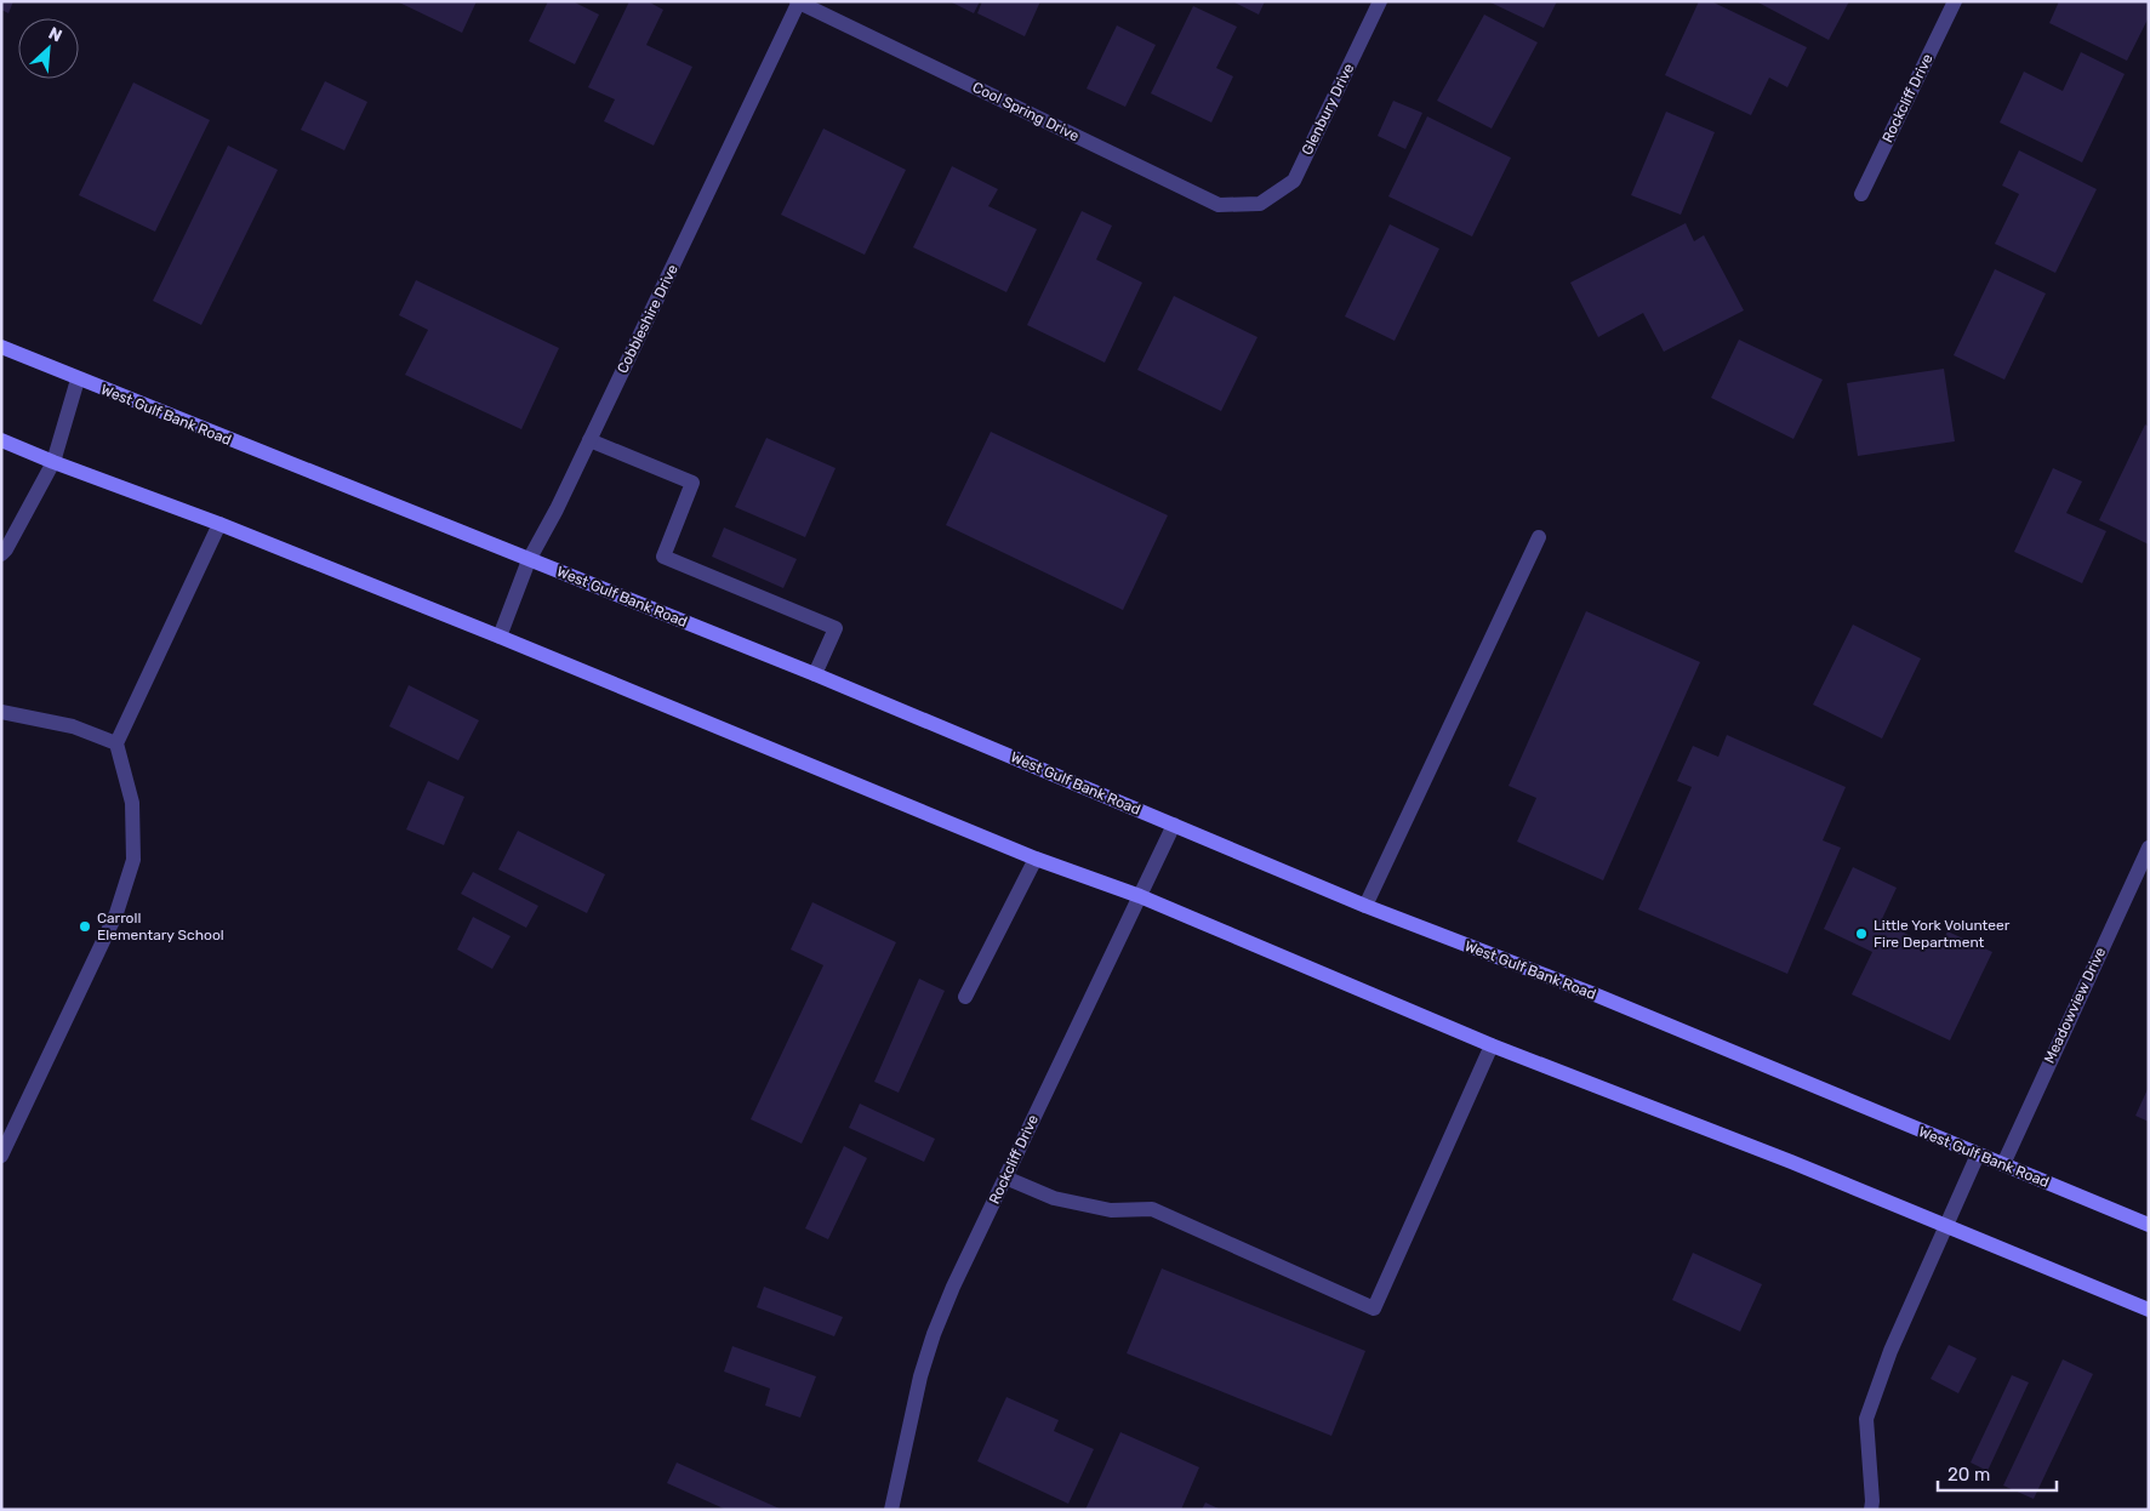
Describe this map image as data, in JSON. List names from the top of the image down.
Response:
{
  "streets": {
    "main road": ["West Gulf Bank Road"],
    "street": [
      "Rockcliff Drive",
      "Glenbury Drive",
      "Cool Spring Drive",
      "Cobbleshire Drive",
      "Meadowview Drive"
    ]
  },
  "crossings": [
    ["Rockcliff Drive", "West Gulf Bank Road"],
    ["Glenbury Drive", "Cool Spring Drive"],
    ["Cool Spring Drive", "Cobbleshire Drive"],
    ["Cobbleshire Drive", "West Gulf Bank Road"],
    ["West Gulf Bank Road", "Meadowview Drive"]
  ],
  "places": ["Carroll Elementary School", "Little York Volunteer Fire Department"],
  "scale_bar": "20 m",
  "north": "top right"
}
